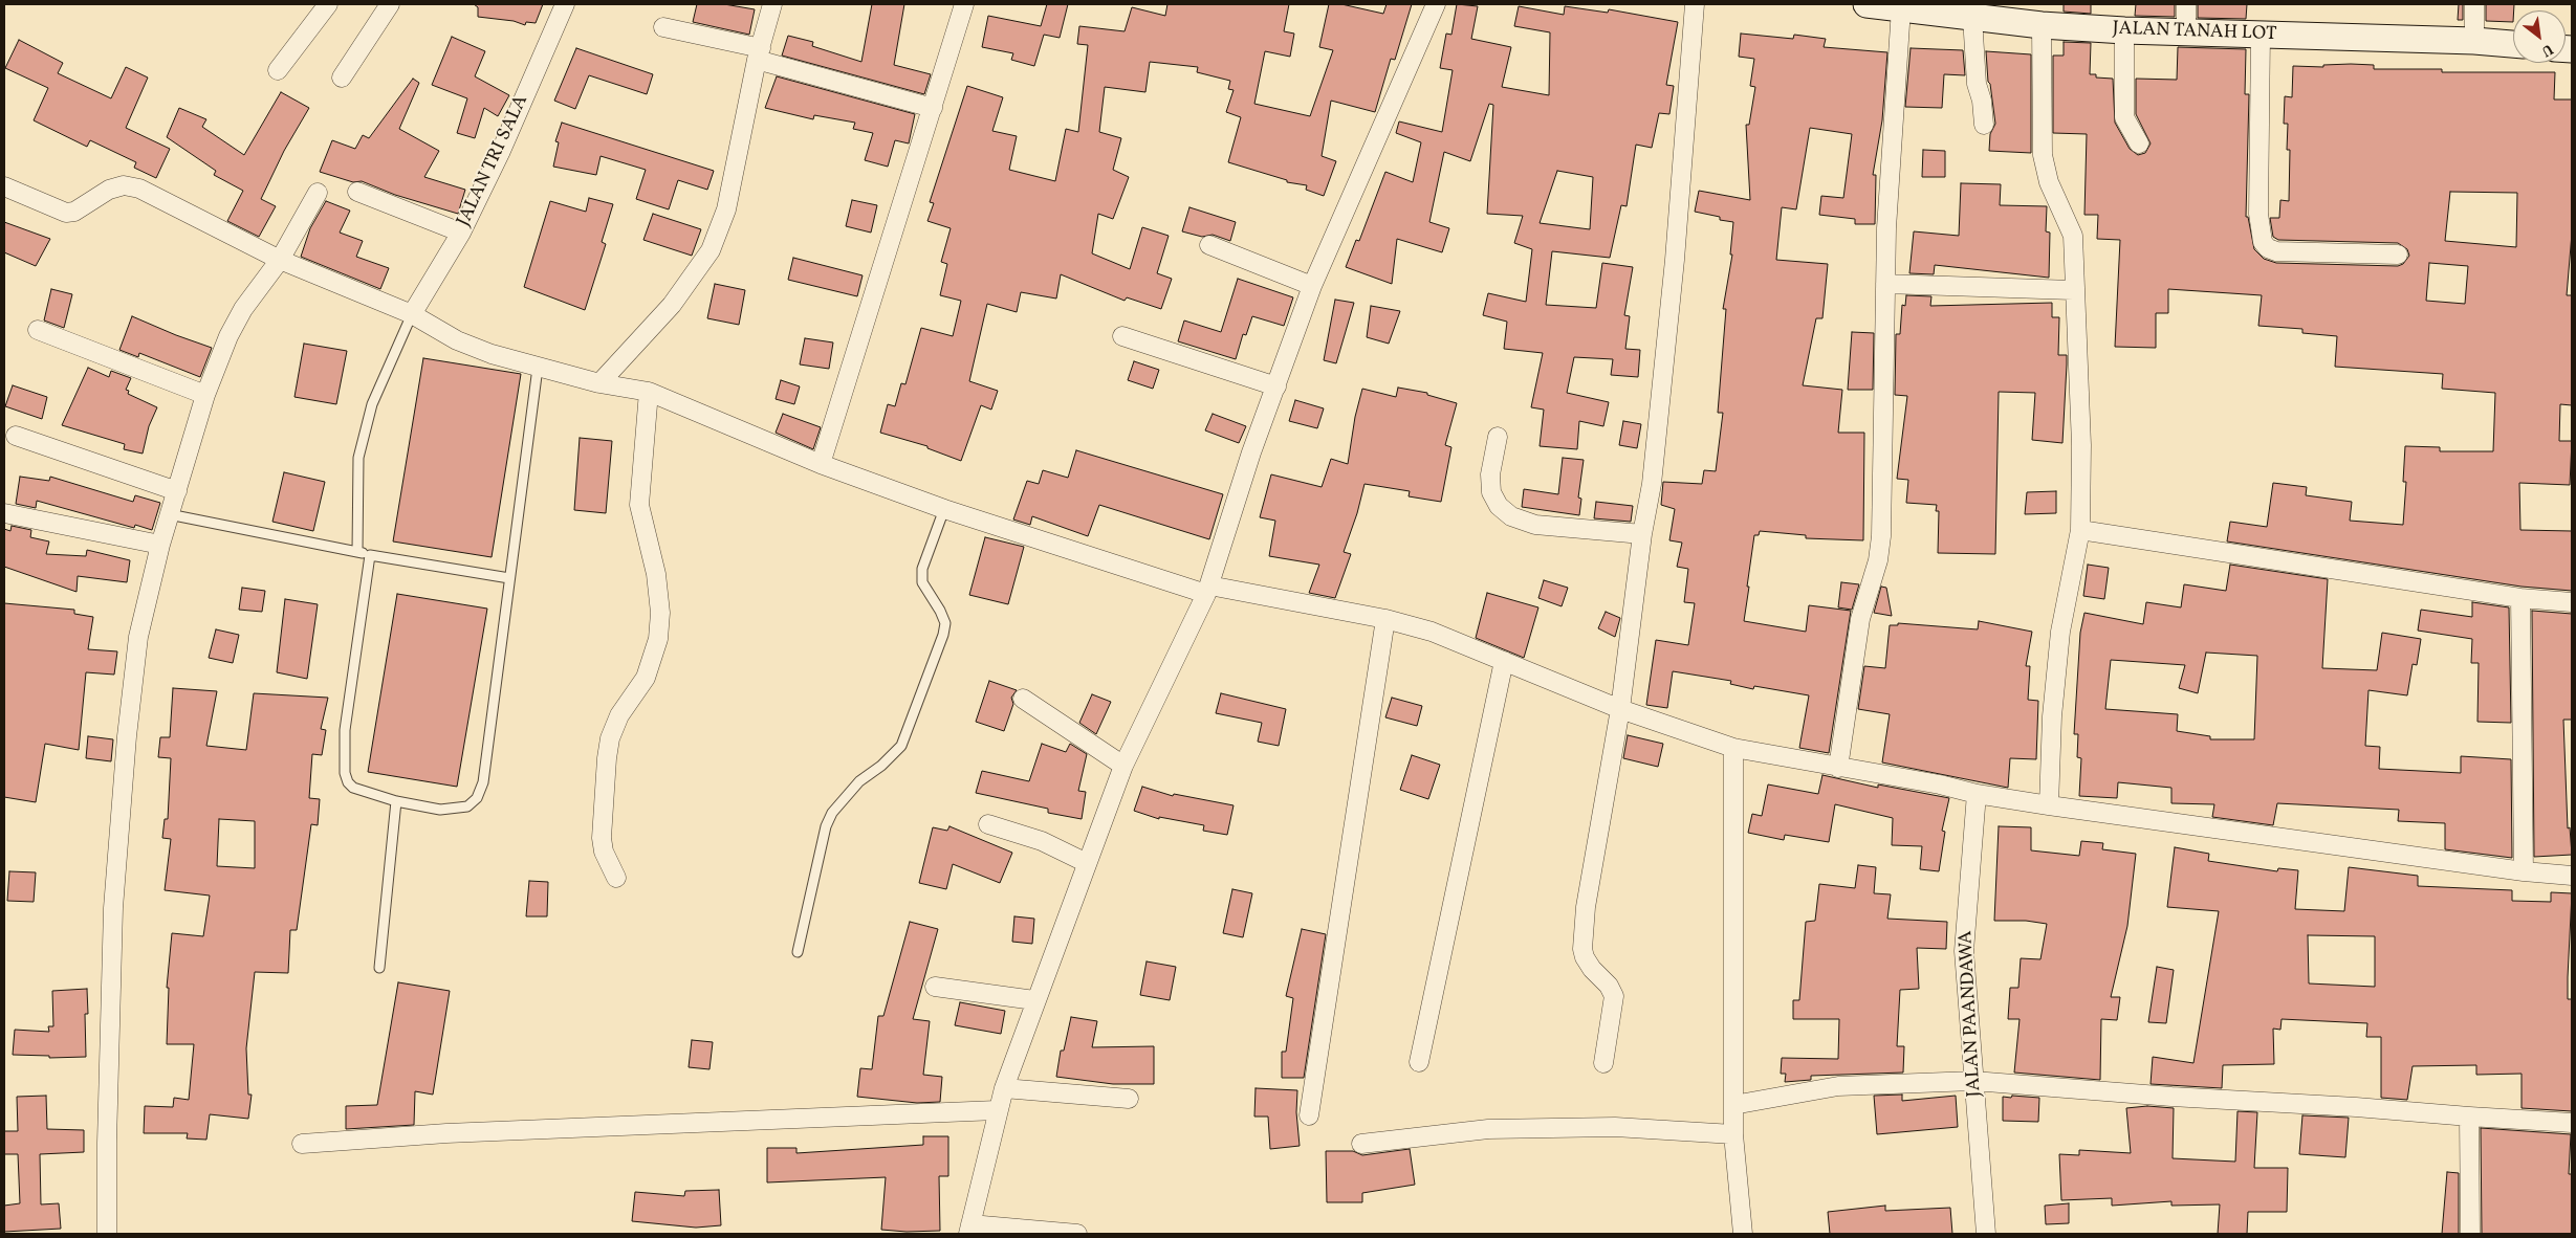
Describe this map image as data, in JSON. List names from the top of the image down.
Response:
{
  "streets": {
    "main road": ["JALAN TANAH LOT"],
    "street": ["JALAN TRI SALA", "JALAN PAANDAWA"]
  },
  "north": "bottom right"
}
